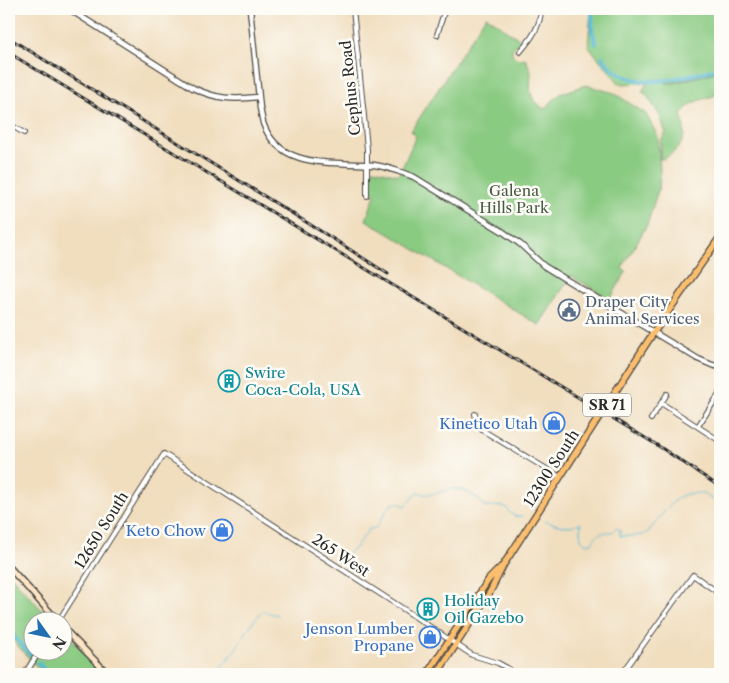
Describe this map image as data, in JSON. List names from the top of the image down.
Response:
{
  "streets": {
    "main road": ["SR 71", "12300 South"],
    "street": ["Cephus Road", "12650 South", "265 West"]
  },
  "crossings": [
    ["12300 South", "265 West"],
    ["12650 South", "265 West"]
  ],
  "parks": ["Galena Hills Park"],
  "places": {
    "public building": ["Draper City Animal Services"],
    "building": ["Swire Coca-Cola, USA", "Holiday Oil Gazebo"],
    "shop": ["Kinetico Utah", "Keto Chow", "Jenson Lumber Propane"]
  },
  "north": "bottom right"
}
